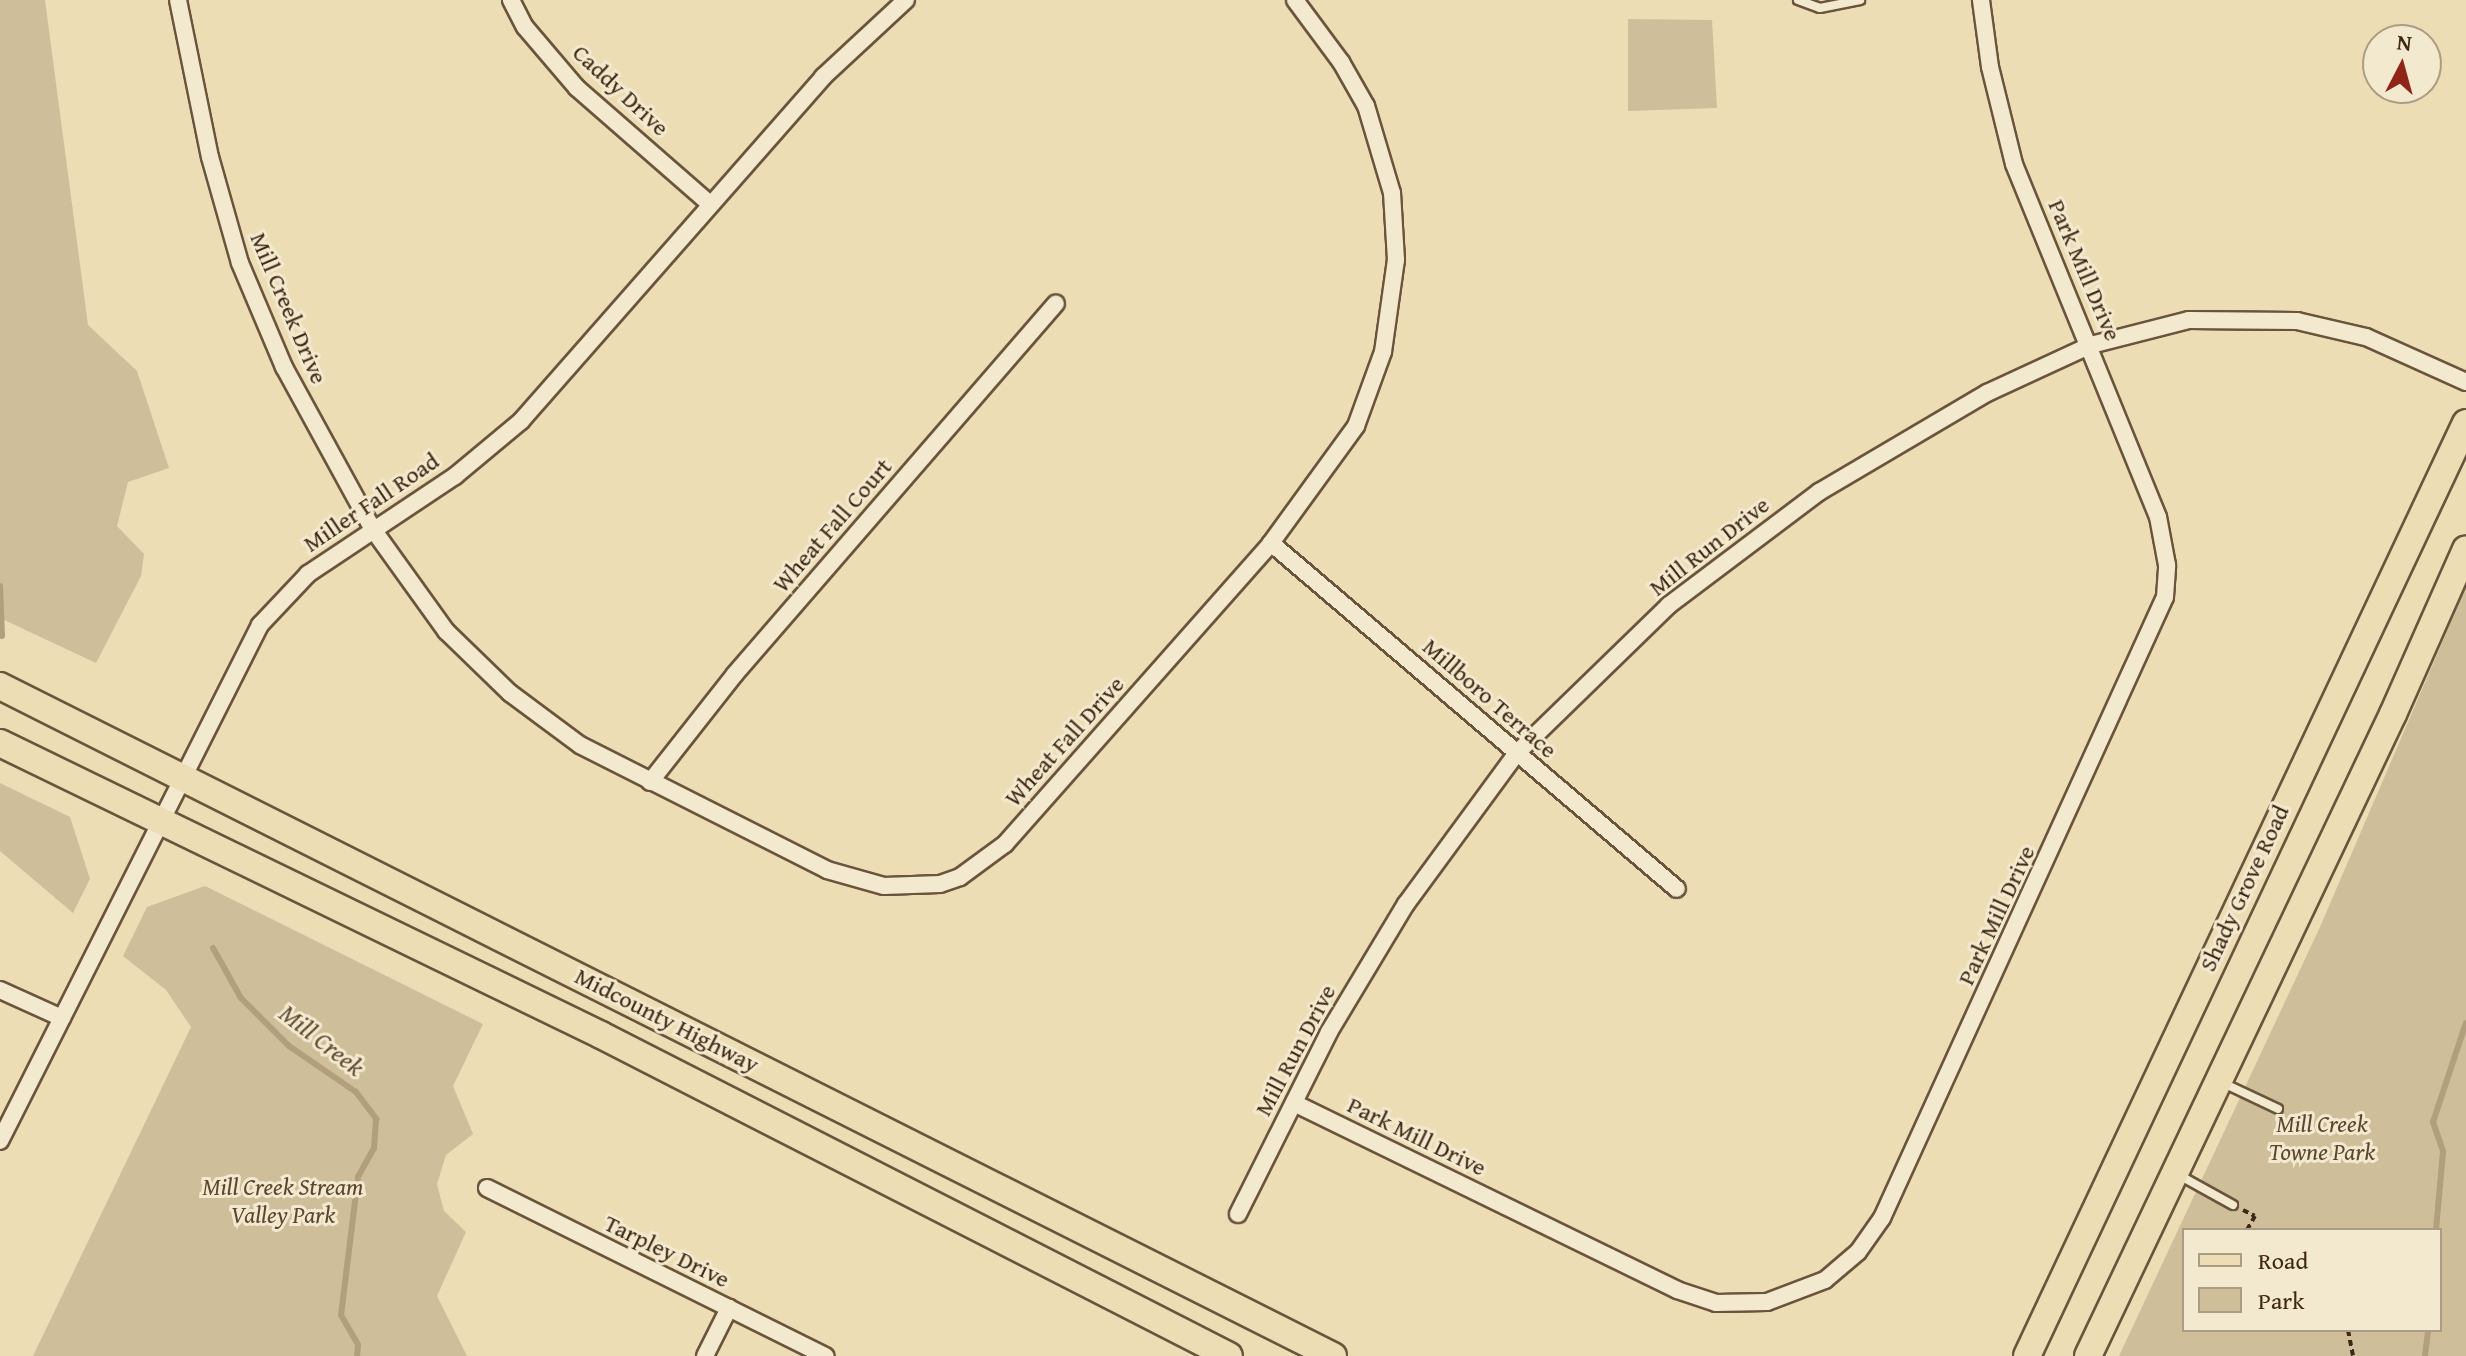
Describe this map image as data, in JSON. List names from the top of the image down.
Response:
{
  "streets": {
    "main road": ["Shady Grove Road", "Midcounty Highway"],
    "street": [
      "Caddy Drive",
      "Park Mill Drive",
      "Mill Creek Drive",
      "Miller Fall Road",
      "Wheat Fall Court",
      "Mill Run Drive",
      "Millboro Terrace",
      "Wheat Fall Drive",
      "Tarpley Drive"
    ]
  },
  "crossings": [
    ["Caddy Drive", "Miller Fall Road"],
    ["Park Mill Drive", "Mill Run Drive"],
    ["Mill Creek Drive", "Miller Fall Road"],
    ["Mill Creek Drive", "Wheat Fall Drive"],
    ["Miller Fall Road", "Wheat Fall Drive"],
    ["Miller Fall Road", "Midcounty Highway"],
    ["Wheat Fall Court", "Wheat Fall Drive"],
    ["Mill Run Drive", "Millboro Terrace"],
    ["Millboro Terrace", "Wheat Fall Drive"]
  ],
  "water": ["Mill Creek"],
  "parks": ["Mill Creek Towne Park", "Mill Creek Stream Valley Park"],
  "legend": ["Road", "Park"],
  "north": "top"
}
